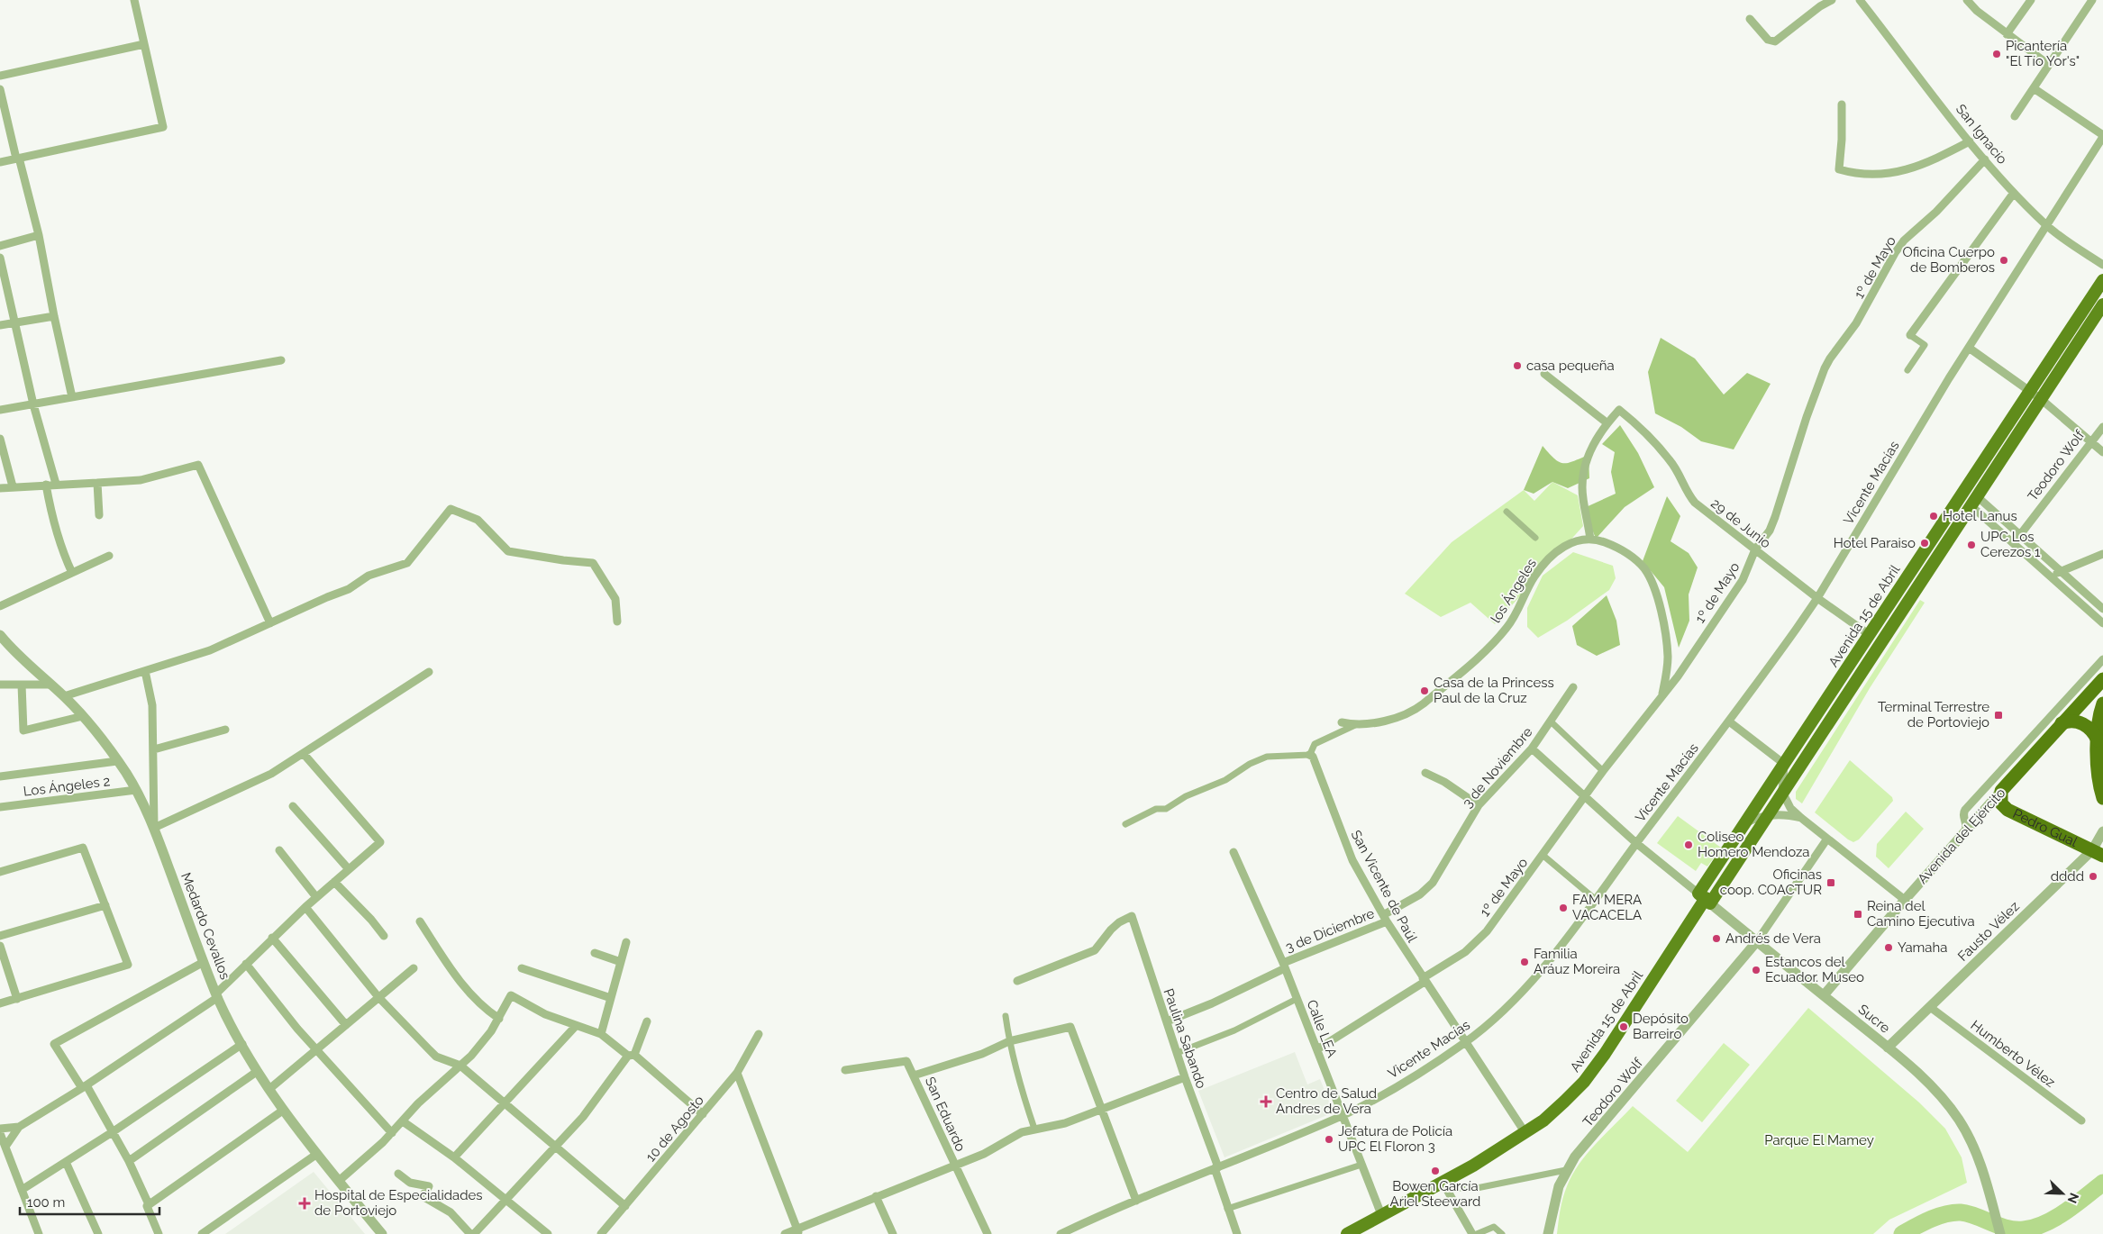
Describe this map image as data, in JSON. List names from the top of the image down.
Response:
{
  "streets": {
    "highway": ["Pedro Gual", "Avenida del Ejército"],
    "main road": ["Avenida 15 de Abril"],
    "street": [
      "San Ignacio",
      "1º de Mayo",
      "Teodoro Wolf",
      "Vicente Macías",
      "29 de Junio",
      "los Ángeles",
      "3 de Noviembre",
      "Los Ángeles 2",
      "San Vicente de Paúl",
      "Medardo Cevallos",
      "3 de Diciembre",
      "Fausto Vélez",
      "Sucre",
      "Calle LEA",
      "Paulina Sabando",
      "Humberto Vélez",
      "San Eduardo",
      "10 de Agosto"
    ]
  },
  "crossings": [
    ["San Ignacio", "1º de Mayo"],
    ["San Ignacio", "Vicente Macías"],
    ["1º de Mayo", "29 de Junio"],
    ["1º de Mayo", "San Vicente de Paúl"],
    ["1º de Mayo", "Calle LEA"],
    ["Teodoro Wolf", "Sucre"],
    ["Vicente Macías", "29 de Junio"],
    ["Vicente Macías", "San Vicente de Paúl"],
    ["Vicente Macías", "Calle LEA"],
    ["Vicente Macías", "Paulina Sabando"],
    ["29 de Junio", "Avenida 15 de Abril"],
    ["Avenida 15 de Abril", "San Vicente de Paúl"],
    ["Avenida 15 de Abril", "Sucre"],
    ["Avenida 15 de Abril", "Calle LEA"],
    ["3 de Noviembre", "San Vicente de Paúl"],
    ["3 de Noviembre", "3 de Diciembre"],
    ["Los Ángeles 2", "Medardo Cevallos"],
    ["Pedro Gual", "Avenida del Ejército"],
    ["Pedro Gual", "Fausto Vélez"],
    ["Avenida del Ejército", "Sucre"],
    ["San Vicente de Paúl", "3 de Diciembre"],
    ["3 de Diciembre", "Calle LEA"],
    ["3 de Diciembre", "Paulina Sabando"],
    ["Fausto Vélez", "Sucre"],
    ["Fausto Vélez", "Humberto Vélez"]
  ],
  "parks": ["Parque El Mamey"],
  "places": {
    "other": [
      "Picantería \"El Tío Yor's\"",
      "Oficina Cuerpo de Bomberos",
      "casa pequeña",
      "Hotel Lanus",
      "Hotel Paraiso",
      "UPC Los Cerezos 1",
      "Casa de la Princess Paul de la Cruz",
      "Coliseo Homero Mendoza",
      "dddd",
      "FAM MERA VACACELA",
      "Andrés de Vera",
      "Yamaha",
      "Familia Aráuz Moreira",
      "Estancos del Ecuador. Museo",
      "Depósito Barreiro",
      "Jefatura de Policía UPC El Floron 3",
      "Bowen García Ariel Steeward"
    ],
    "transit": ["Terminal Terrestre de Portoviejo", "Oficinas coop. COACTUR", "Reina del Camino Ejecutiva"],
    "health": ["Centro de Salud Andres de Vera", "Hospital de Especialidades de Portoviejo"]
  },
  "scale_bar": "100 m",
  "north": "bottom right"
}
